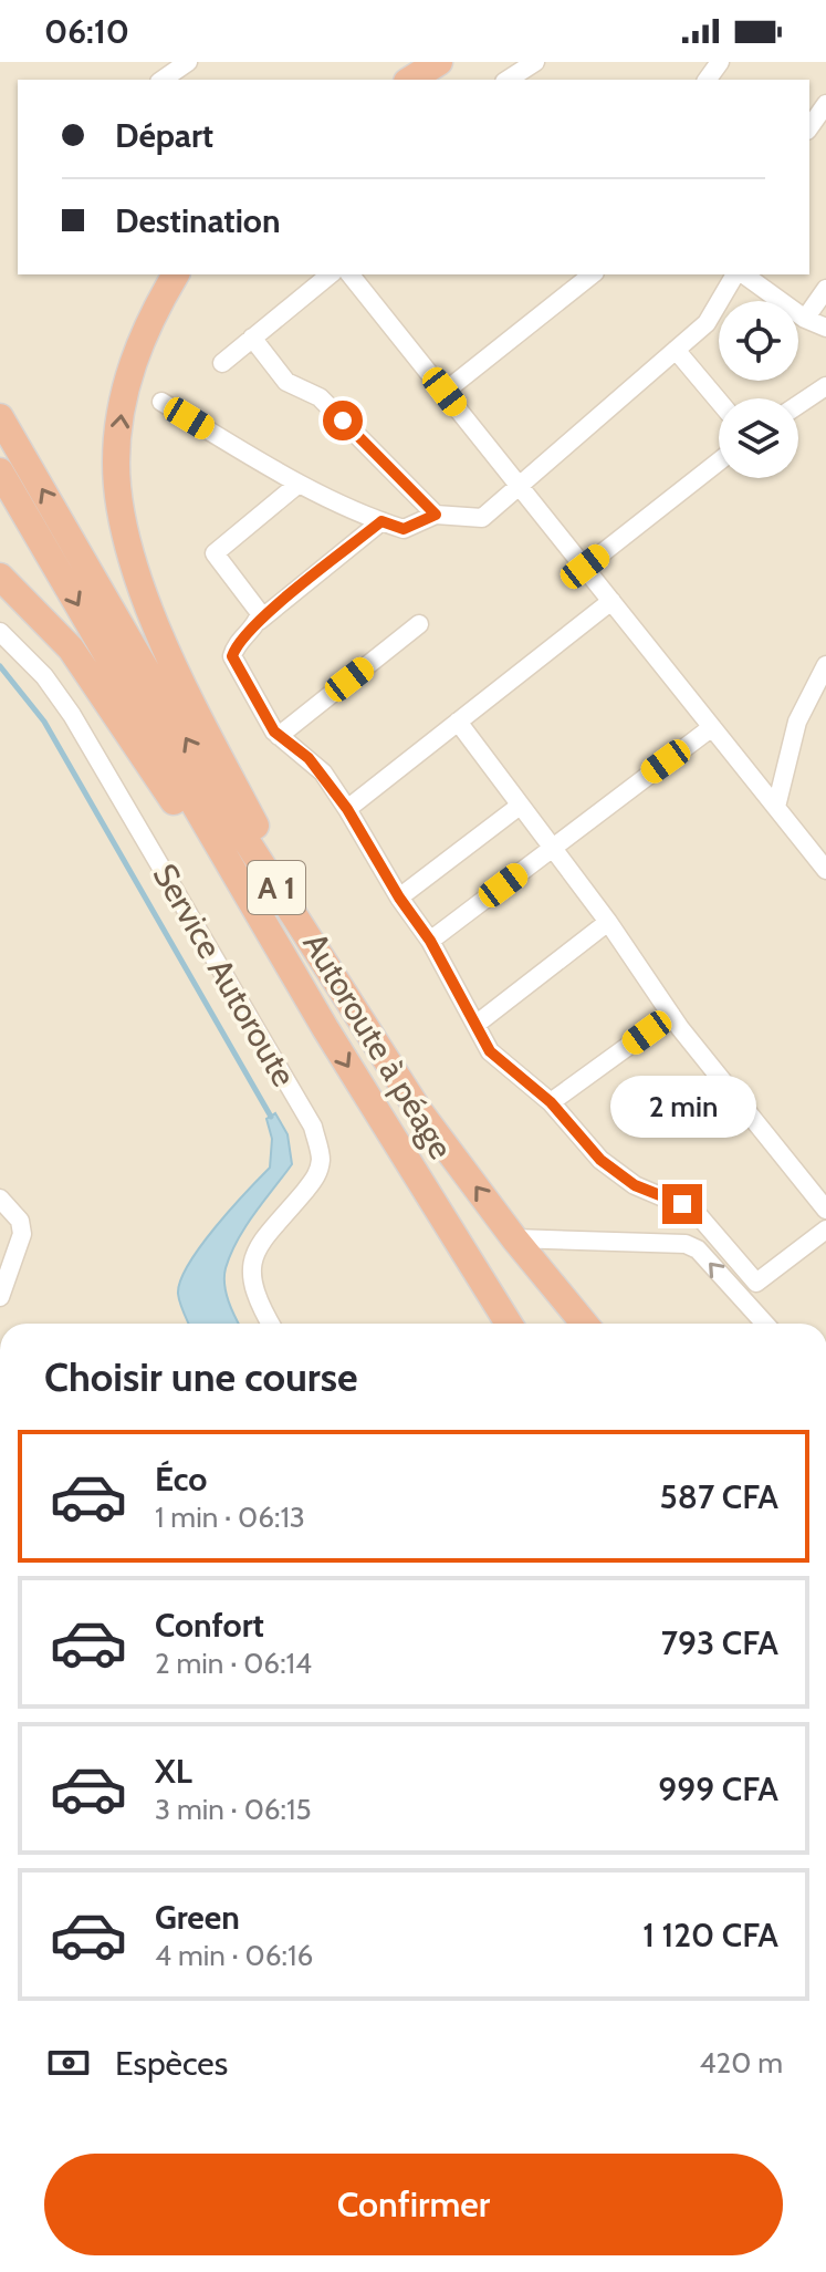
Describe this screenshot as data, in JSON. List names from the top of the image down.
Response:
{
  "streets": {
    "highway": ["A 1", "Autoroute à péage"],
    "street": ["Service Autoroute"]
  },
  "page": {
    "status": "06:10",
    "banner": ["Départ", "Destination"],
    "bubble": "2 min",
    "heading": "Choisir une course",
    "list": [
      {
        "name": "Éco",
        "note": "1 min · 06:13",
        "value": "587 CFA"
      },
      {
        "name": "Confort",
        "note": "2 min · 06:14",
        "value": "793 CFA"
      },
      {
        "name": "XL",
        "note": "3 min · 06:15",
        "value": "999 CFA"
      },
      {
        "name": "Green",
        "note": "4 min · 06:16",
        "value": "1 120 CFA"
      }
    ],
    "pay": ["Espèces", "420 m"],
    "buttons": "Confirmer"
  }
}
